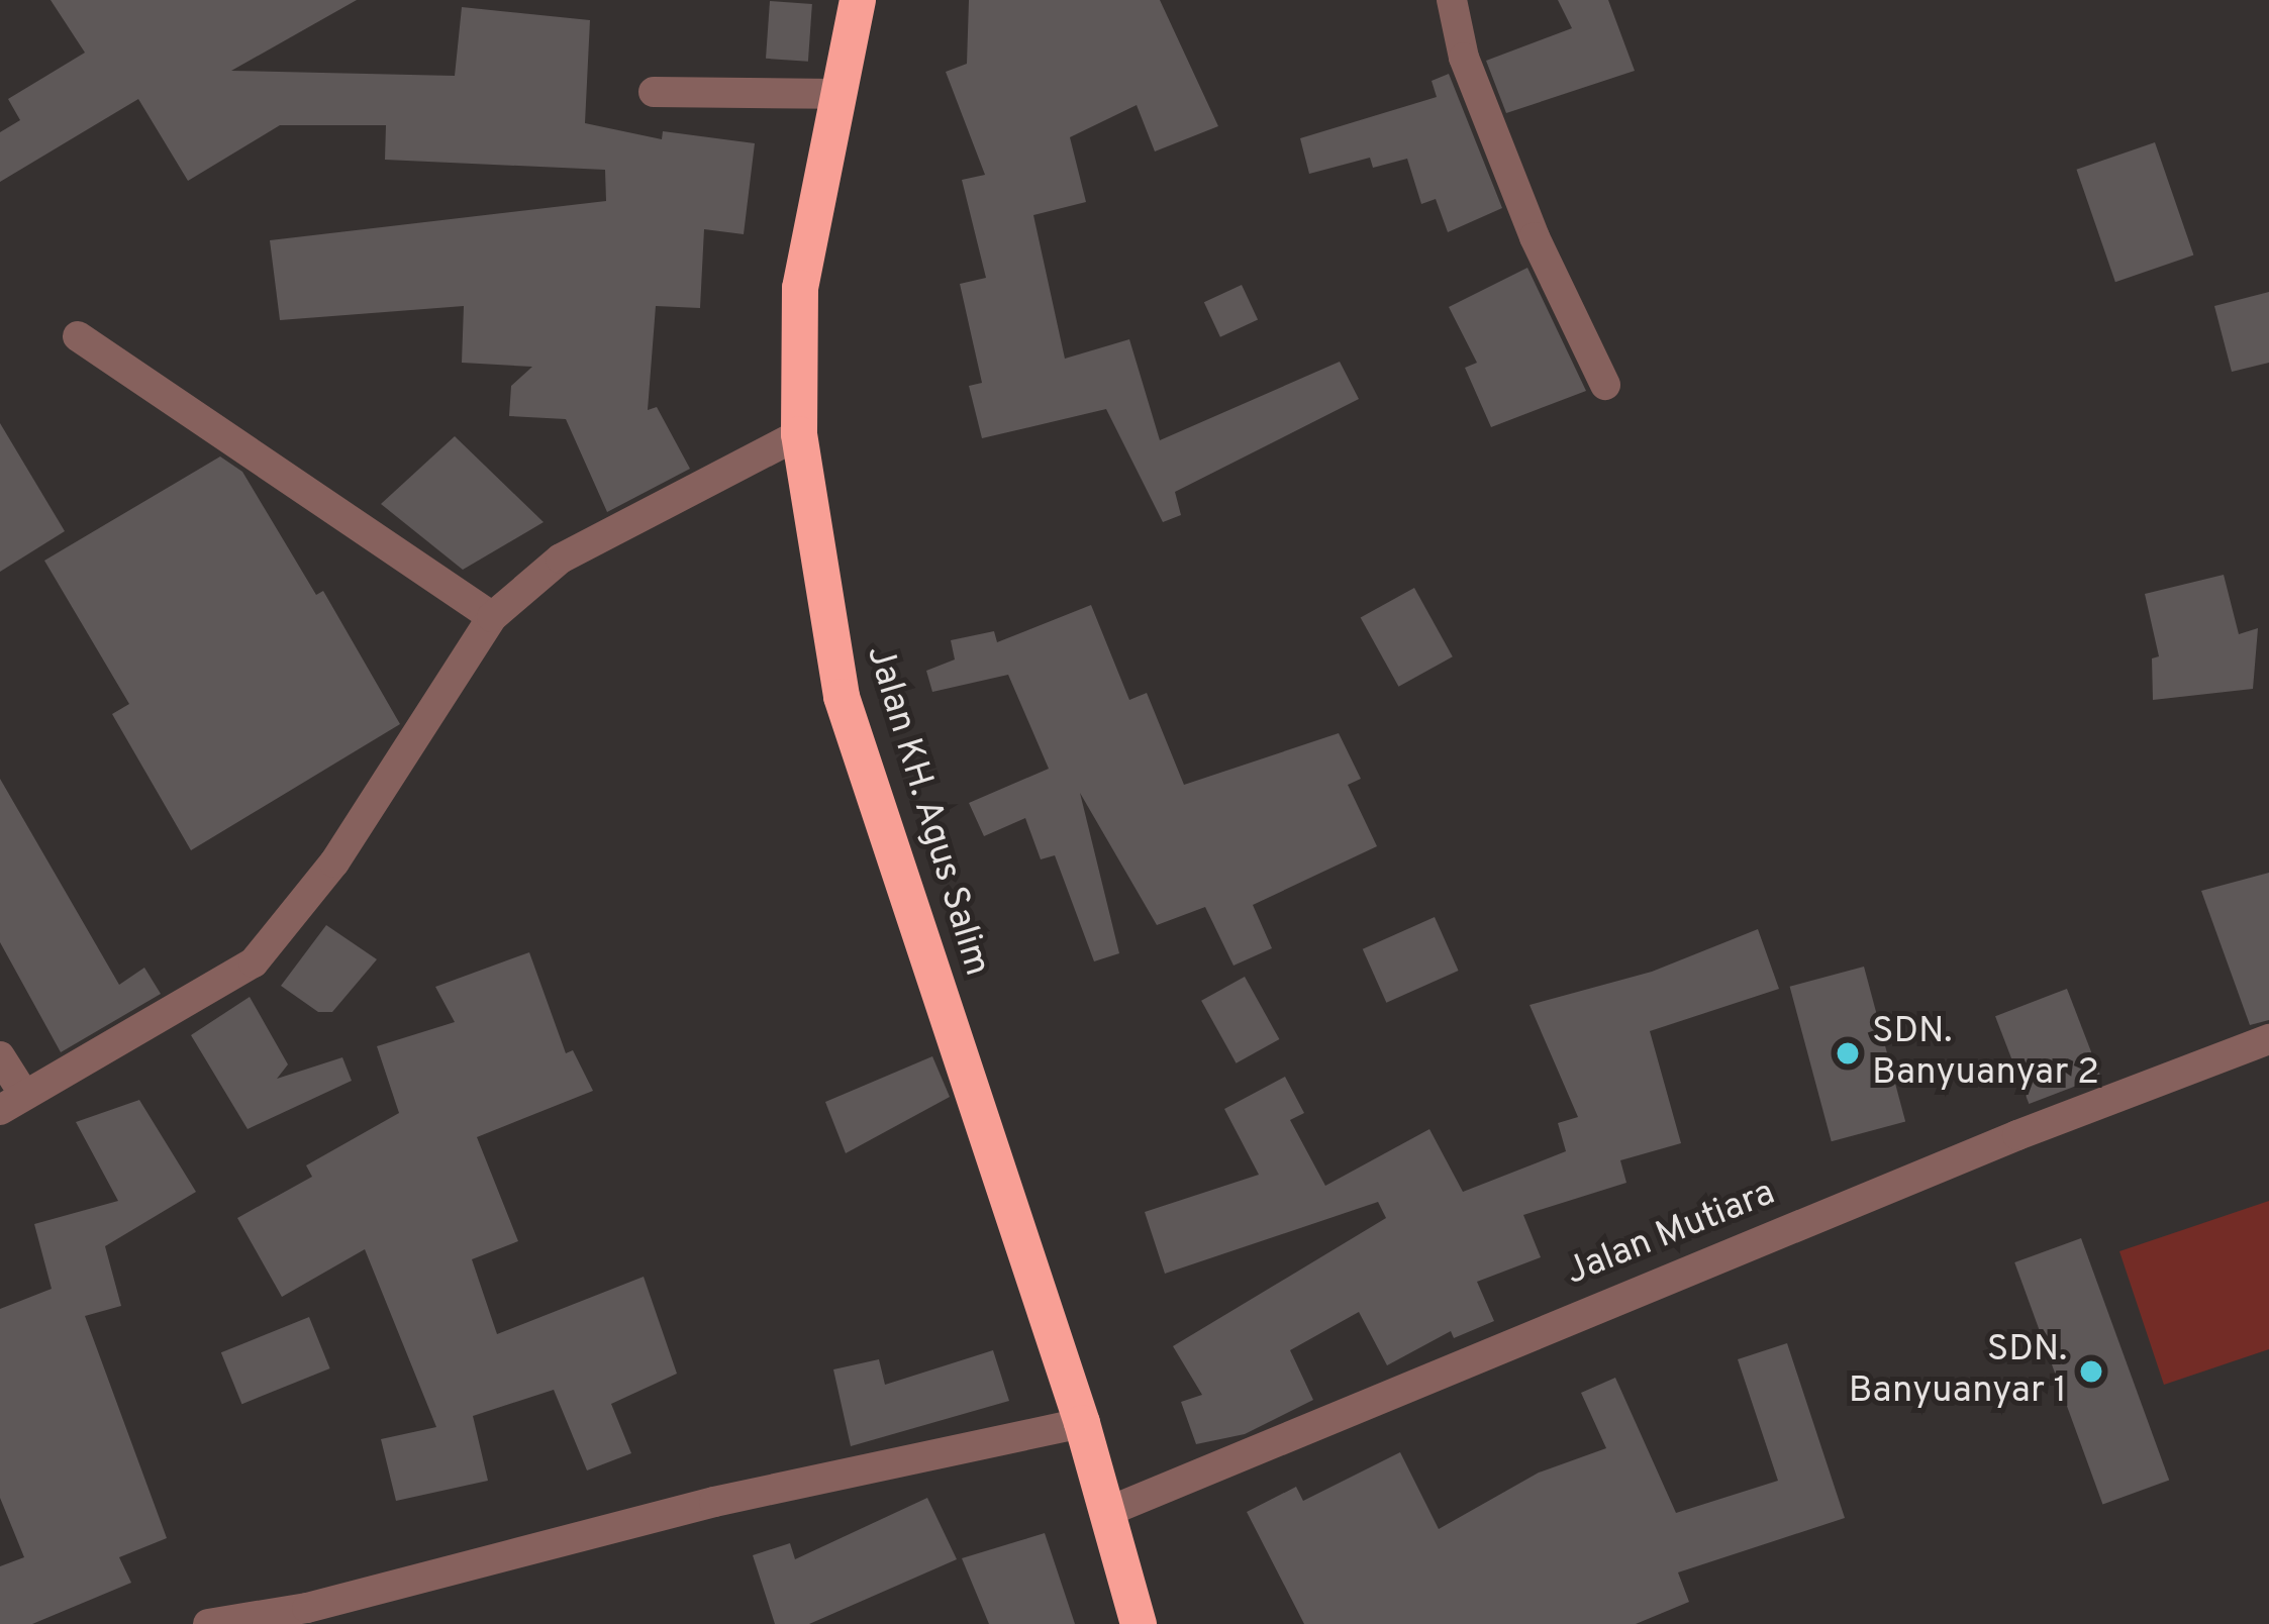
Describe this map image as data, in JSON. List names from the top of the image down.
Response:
{
  "streets": {
    "highway": ["Jalan KH. Agus Salim"],
    "street": ["Jalan Mutiara"]
  },
  "crossings": [
    ["Jalan KH. Agus Salim", "Jalan Mutiara"]
  ],
  "places": ["SDN. Banyuanyar 2", "SDN. Banyuanyar 1"]
}
